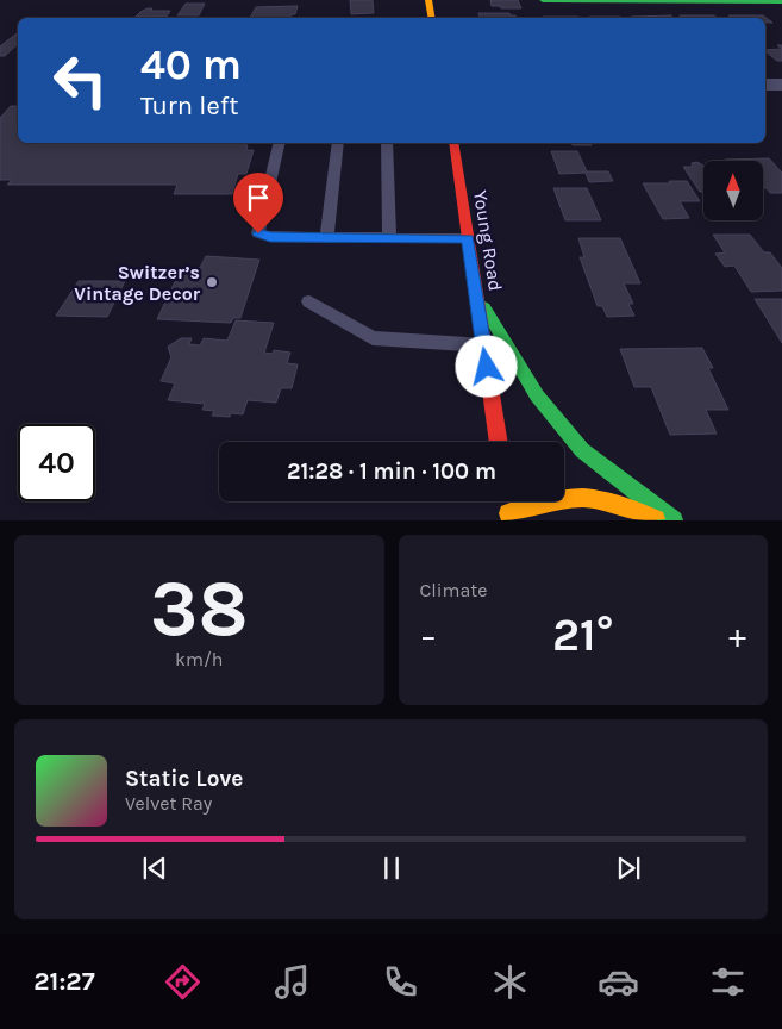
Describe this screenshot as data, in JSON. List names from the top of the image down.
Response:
{
  "streets": {
    "street": ["Young Road"]
  },
  "places": ["Switzer’s Vintage Decor"],
  "north": "top",
  "page": {
    "turn": ["40 m", "Turn left"],
    "limit": "40",
    "trip": "21:28 · 1 min · 100 m",
    "tile": [
      ["38", "km/h"],
      "Climate"
    ],
    "heat": ["−", "21°", "+"],
    "song": ["Static Love", "Velvet Ray"],
    "tabs": "21:27"
  }
}
